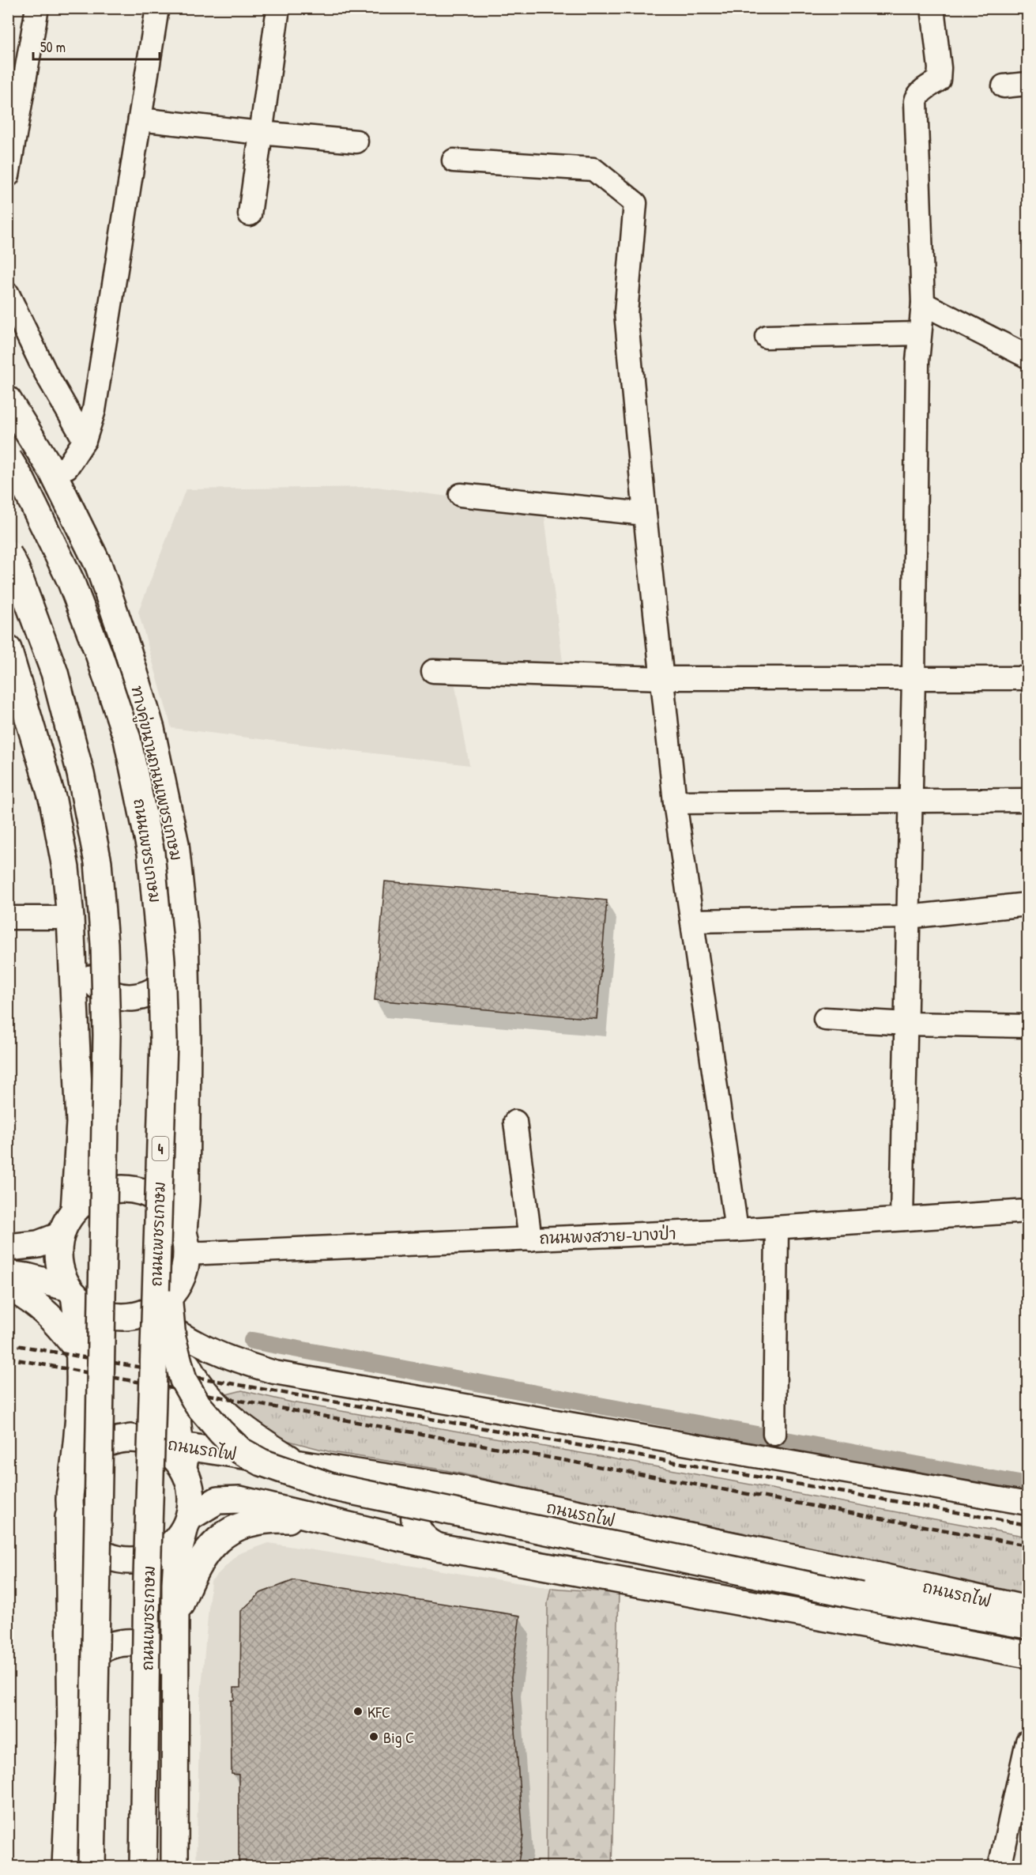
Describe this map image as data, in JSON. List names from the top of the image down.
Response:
{
  "streets": {
    "main road": [
      "ทางคู่ขนานถนนเพชรเกษม",
      "ถนนเพชรเกษม",
      "4",
      "ถนนรถไฟ"
    ],
    "street": ["ถนนพงสวาย-บางป่า"]
  },
  "crossings": [
    ["ทางคู่ขนานถนนเพชรเกษม", "ถนนเพชรเกษม"],
    ["ทางคู่ขนานถนนเพชรเกษม", "ถนนพงสวาย-บางป่า"],
    ["ถนนเพชรเกษม", "ถนนพงสวาย-บางป่า"],
    ["ถนนเพชรเกษม", "ถนนรถไฟ"]
  ],
  "places": ["KFC", "Big C"],
  "scale_bar": "50 m"
}
